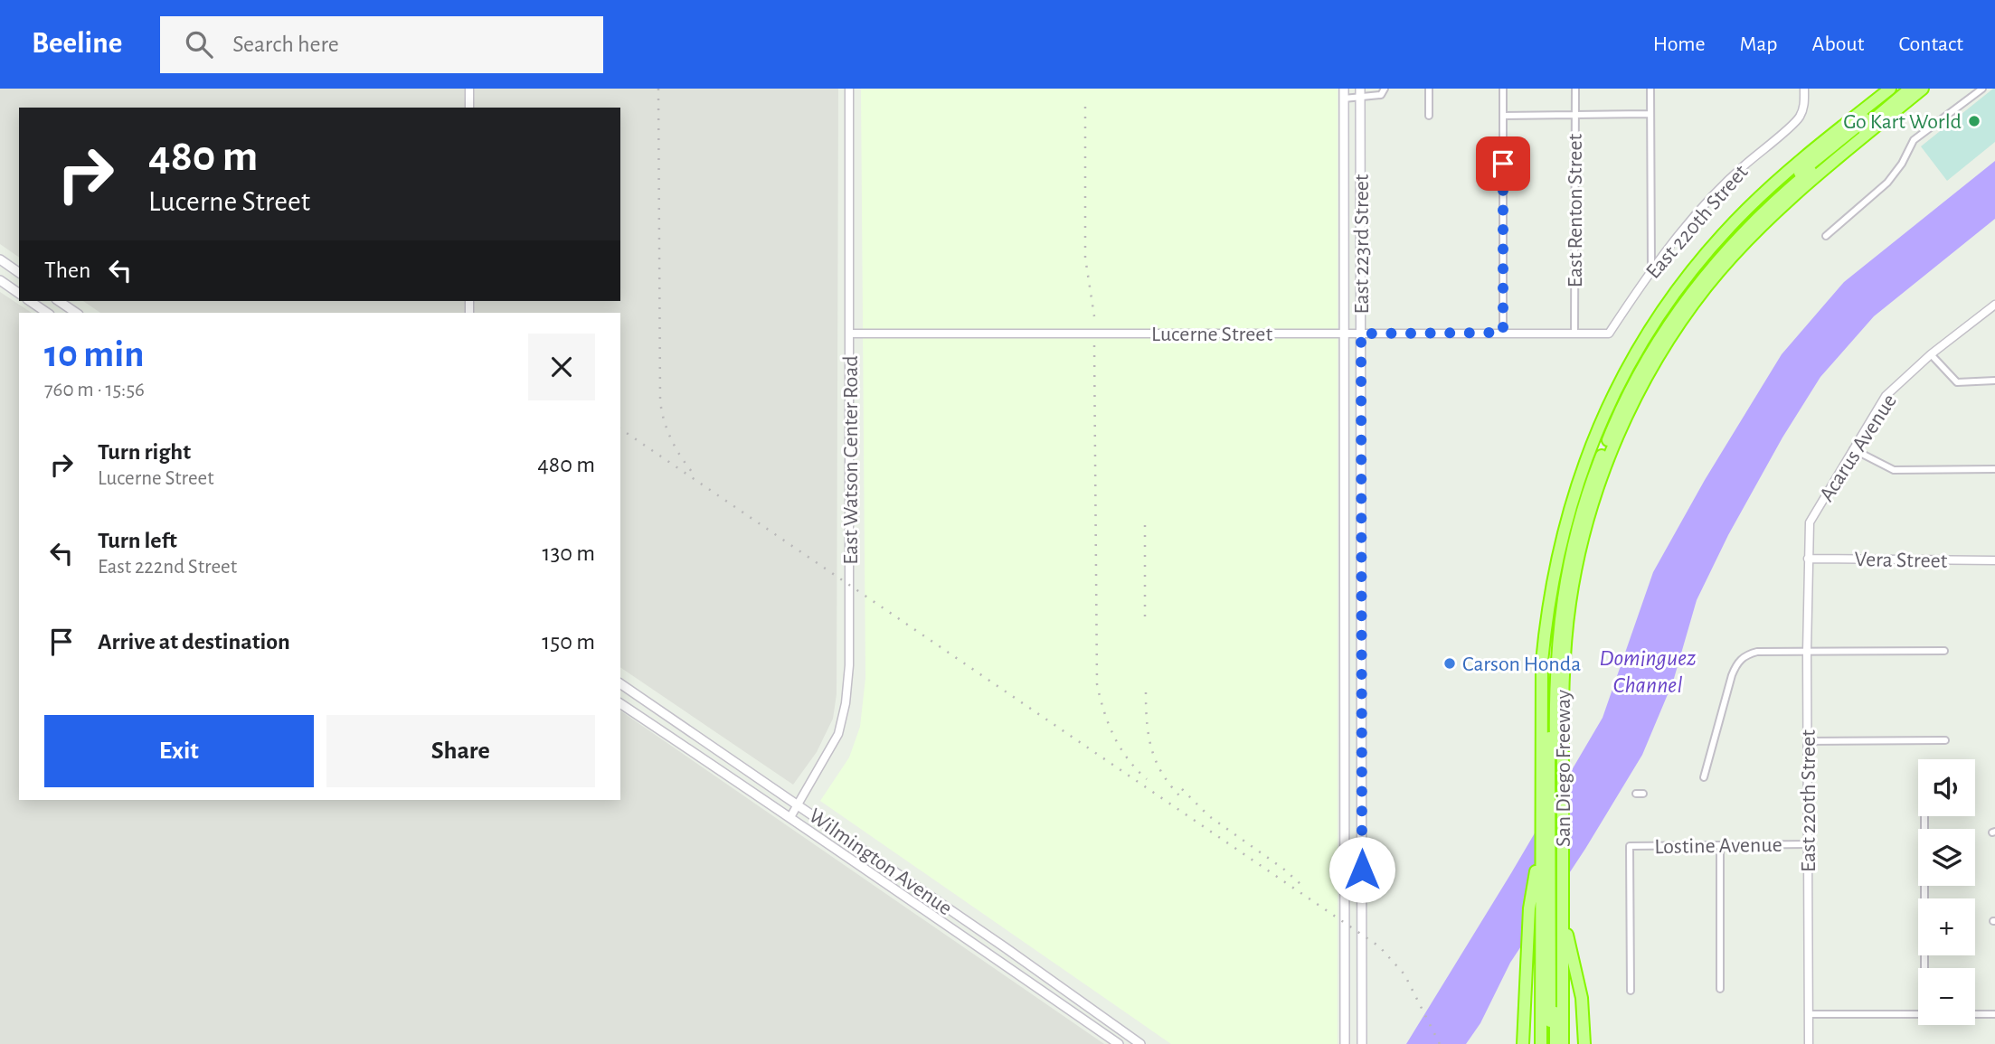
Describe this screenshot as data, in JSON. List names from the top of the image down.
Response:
{
  "streets": {
    "highway": ["San Diego Freeway"],
    "main road": ["East 223rd Street", "Wilmington Avenue"],
    "street": [
      "East Renton Street",
      "East 220th Street",
      "Lucerne Street",
      "Acarus Avenue",
      "East Watson Center Road",
      "Vera Street",
      "Lostine Avenue"
    ]
  },
  "crossings": [
    ["East Renton Street", "East 220th Street"],
    ["East Renton Street", "Lucerne Street"],
    ["East 220th Street", "Lucerne Street"],
    ["East 220th Street", "Acarus Avenue"],
    ["East 220th Street", "Vera Street"],
    ["East 220th Street", "Lostine Avenue"],
    ["East 223rd Street", "Lucerne Street"],
    ["Lucerne Street", "East Watson Center Road"],
    ["Acarus Avenue", "Vera Street"],
    ["East Watson Center Road", "Wilmington Avenue"]
  ],
  "water": ["Dominguez Channel"],
  "places": ["Go Kart World", "Carson Honda"],
  "page": {
    "header": "Beeline",
    "search": "Search here",
    "nav": [
      "Home",
      "Map",
      "About",
      "Contact"
    ],
    "turn": ["480 m", "Lucerne Street"],
    "then": "Then",
    "heading": ["10 min", "760 m · 15:56"],
    "list": [
      {
        "name": "Turn right",
        "note": "Lucerne Street",
        "value": "480 m"
      },
      {
        "name": "Turn left",
        "note": "East 222nd Street",
        "value": "130 m"
      },
      {
        "name": "Arrive at destination",
        "value": "150 m"
      }
    ],
    "buttons": ["Exit", "Share"],
    "map_buttons": ["+", "−"]
  }
}
